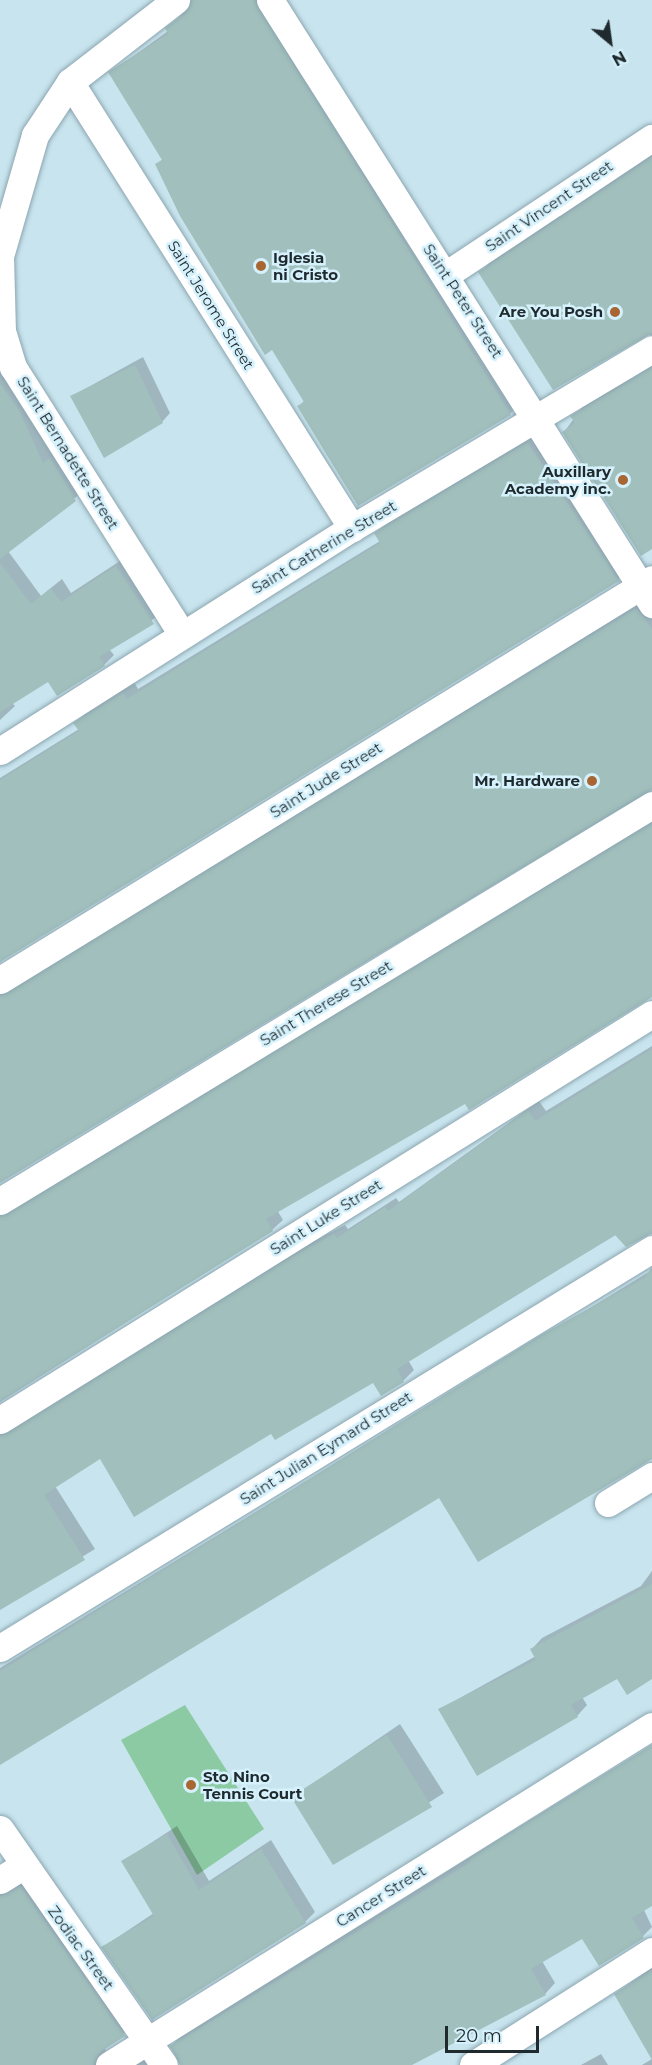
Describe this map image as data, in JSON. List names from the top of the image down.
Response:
{
  "streets": {
    "street": [
      "Saint Vincent Street",
      "Saint Peter Street",
      "Saint Jerome Street",
      "Saint Bernadette Street",
      "Saint Catherine Street",
      "Saint Jude Street",
      "Saint Therese Street",
      "Saint Luke Street",
      "Saint Julian Eymard Street",
      "Cancer Street",
      "Zodiac Street"
    ]
  },
  "crossings": [
    ["Saint Vincent Street", "Saint Peter Street"],
    ["Saint Peter Street", "Saint Catherine Street"],
    ["Saint Peter Street", "Saint Jude Street"],
    ["Saint Jerome Street", "Saint Bernadette Street"],
    ["Saint Jerome Street", "Saint Catherine Street"],
    ["Saint Bernadette Street", "Saint Catherine Street"],
    ["Cancer Street", "Zodiac Street"]
  ],
  "places": [
    "Iglesia ni Cristo",
    "Are You Posh",
    "Auxillary Academy inc.",
    "Mr. Hardware",
    "Sto Nino Tennis Court"
  ],
  "scale_bar": "20 m",
  "north": "bottom right"
}
